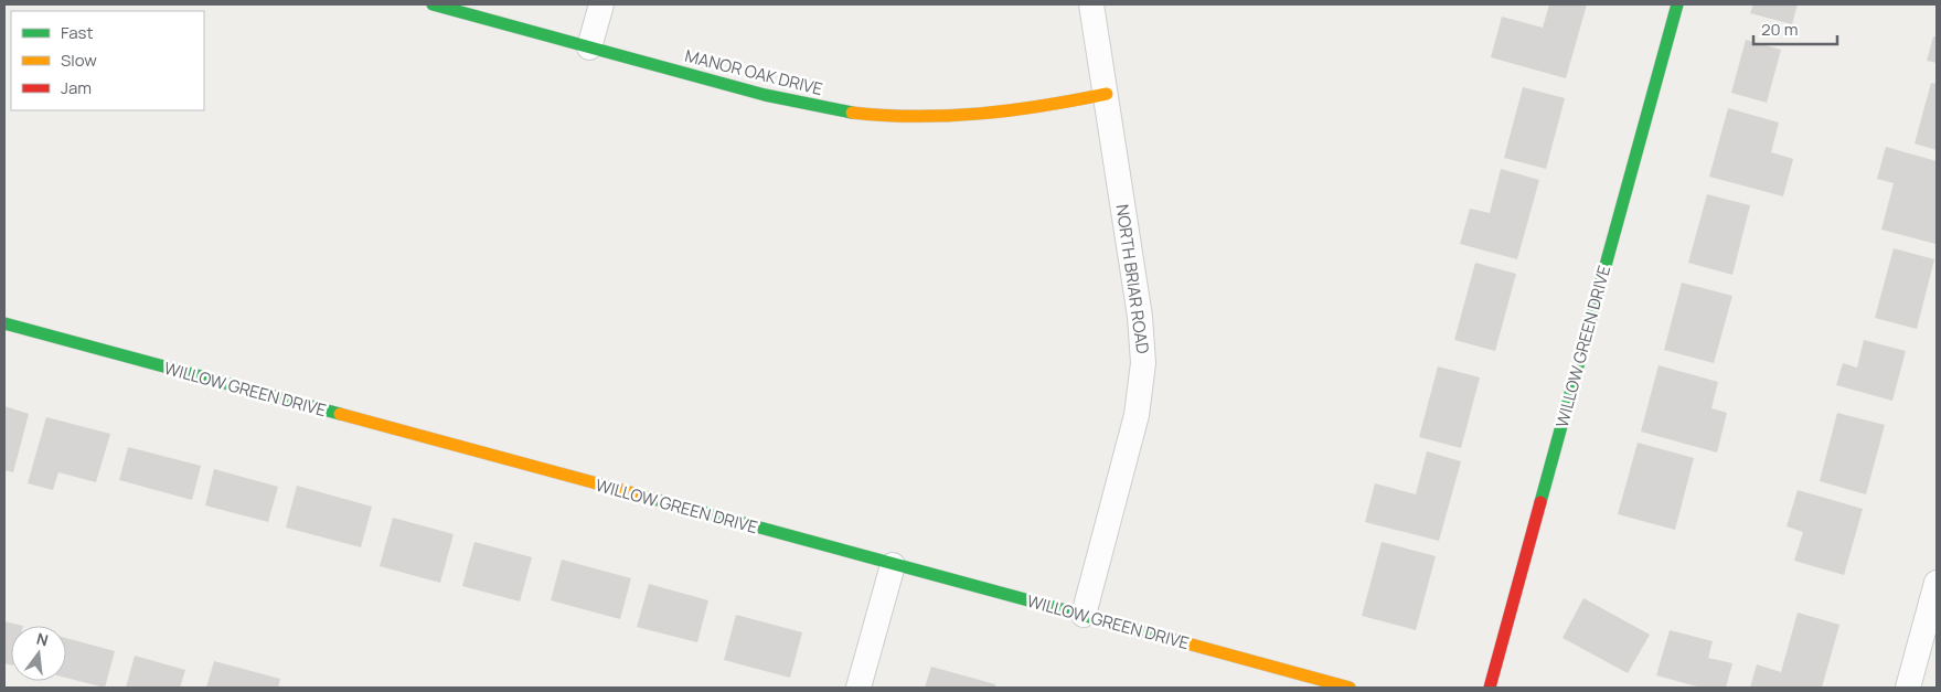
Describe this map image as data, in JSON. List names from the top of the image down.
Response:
{
  "streets": {
    "street": ["MANOR OAK DRIVE", "NORTH BRIAR ROAD", "WILLOW GREEN DRIVE"]
  },
  "crossings": [
    ["MANOR OAK DRIVE", "NORTH BRIAR ROAD"],
    ["NORTH BRIAR ROAD", "WILLOW GREEN DRIVE"]
  ],
  "legend": ["Fast", "Slow", "Jam"],
  "scale_bar": "20 m",
  "north": "top"
}
